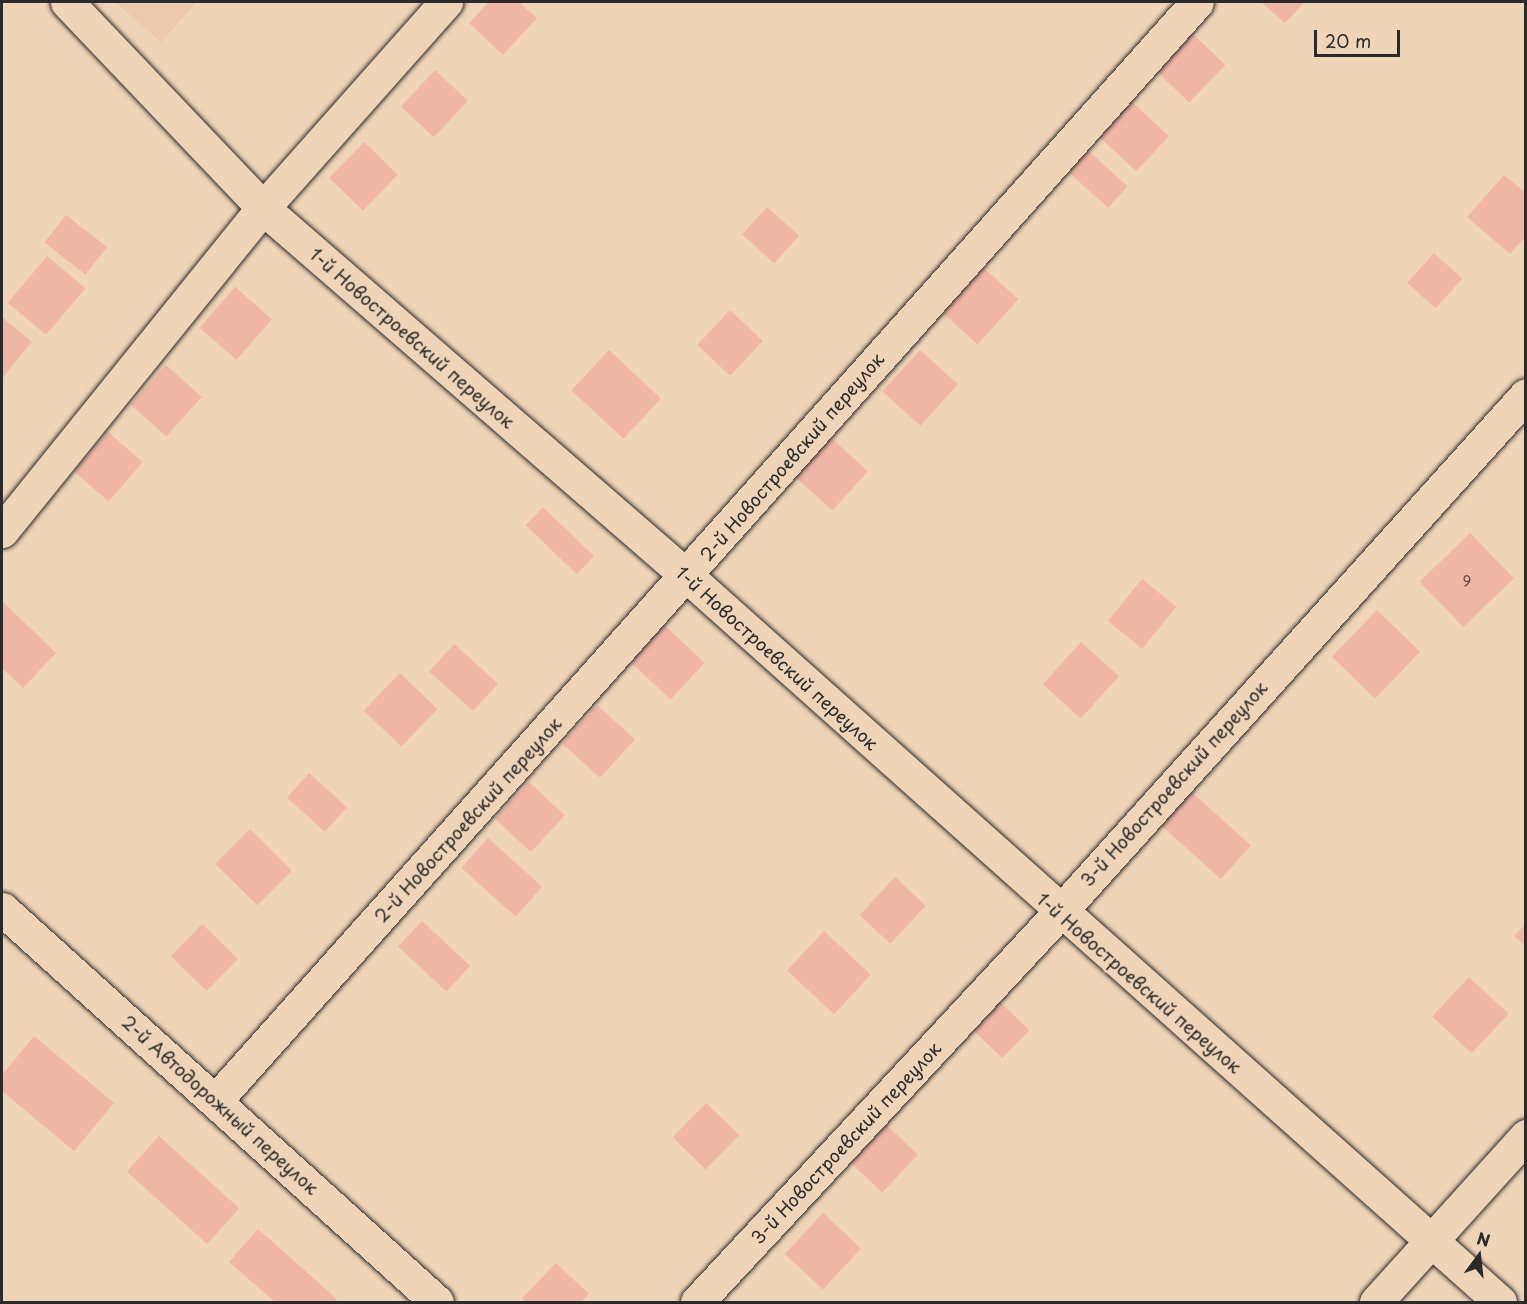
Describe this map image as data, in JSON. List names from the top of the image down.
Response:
{
  "streets": {
    "street": [
      "1-й Новостроевский переулок",
      "2-й Новостроевский переулок",
      "3-й Новостроевский переулок",
      "2-й Автодорожный переулок"
    ]
  },
  "crossings": [
    ["1-й Новостроевский переулок", "2-й Новостроевский переулок"],
    ["1-й Новостроевский переулок", "3-й Новостроевский переулок"],
    ["2-й Новостроевский переулок", "2-й Автодорожный переулок"]
  ],
  "house_numbers": ["9"],
  "scale_bar": "20 m",
  "north": "top"
}
